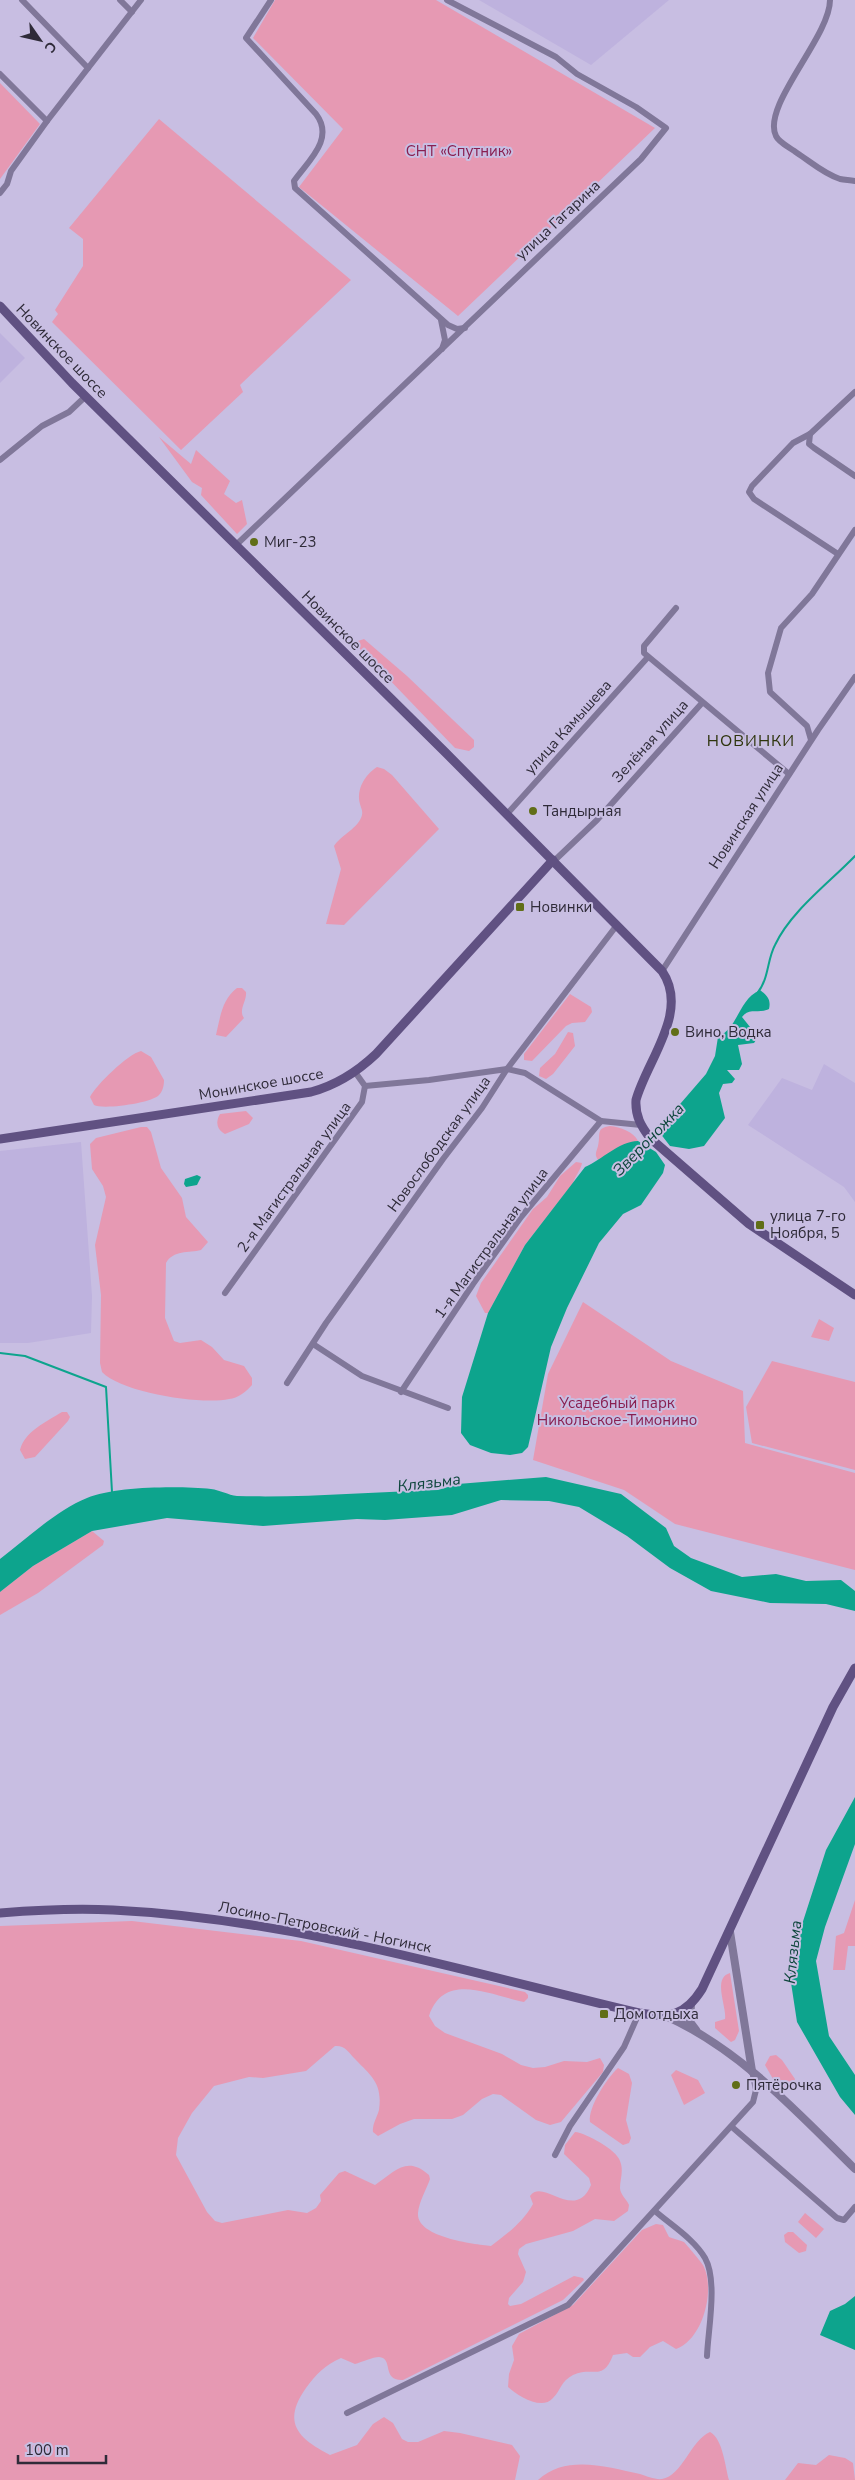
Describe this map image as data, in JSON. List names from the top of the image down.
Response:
{
  "streets": {
    "main road": ["Новинское шоссе", "Монинское шоссе", "Лосино-Петровский - Ногинск"],
    "street": [
      "улица Гагарина",
      "улица Камышева",
      "Зелёная улица",
      "Новинская улица",
      "Новослободская улица",
      "2-я Магистральная улица",
      "1-я Магистральная улица"
    ]
  },
  "crossings": [
    ["улица Гагарина", "Новинское шоссе"],
    ["Новинское шоссе", "улица Камышева"],
    ["Новинское шоссе", "Зелёная улица"],
    ["Новинское шоссе", "Новинская улица"],
    ["Новинское шоссе", "Монинское шоссе"],
    ["Новинское шоссе", "Новослободская улица"],
    ["Зелёная улица", "Монинское шоссе"]
  ],
  "districts": ["НОВИНКИ"],
  "water": ["Звероножка", "Клязьма"],
  "parks": ["СНТ «Спутник»", "Усадебный парк Никольское-Тимонино"],
  "places": {
    "other": [
      "Миг-23",
      "Тандырная",
      "Вино, Водка",
      "Пятёрочка"
    ],
    "transit": ["Новинки", "улица 7-го Ноября, 5", "Дом отдыха"]
  },
  "scale_bar": "100 m",
  "north": "bottom right"
}
